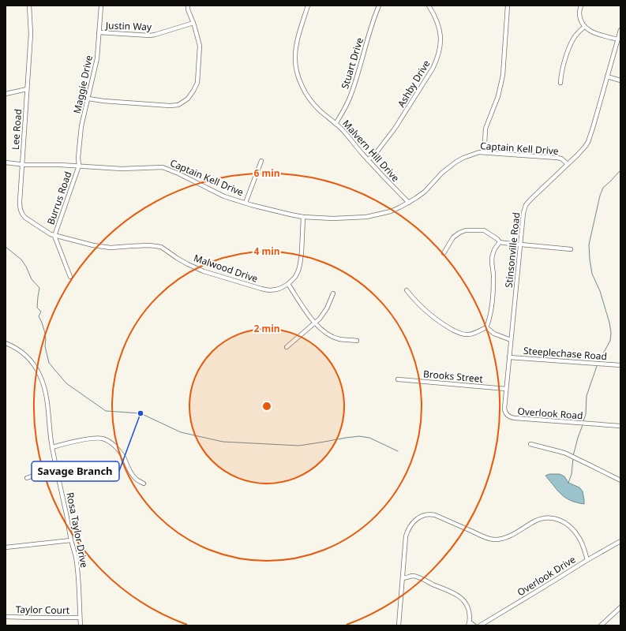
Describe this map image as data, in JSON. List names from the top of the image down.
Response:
{
  "streets": {
    "street": [
      "Justin Way",
      "Stuart Drive",
      "Ashby Drive",
      "Maggie Drive",
      "Lee Road",
      "Captain Kell Drive",
      "Malvern Hill Drive",
      "Burrus Road",
      "Stinsonville Road",
      "Malwood Drive",
      "Steeplechase Road",
      "Brooks Street",
      "Overlook Road",
      "Rosa Taylor Drive",
      "Overlook Drive",
      "Taylor Court"
    ]
  },
  "crossings": [
    ["Justin Way", "Maggie Drive"],
    ["Stuart Drive", "Malvern Hill Drive"],
    ["Ashby Drive", "Malvern Hill Drive"],
    ["Maggie Drive", "Captain Kell Drive"],
    ["Maggie Drive", "Burrus Road"],
    ["Lee Road", "Captain Kell Drive"],
    ["Lee Road", "Burrus Road"],
    ["Lee Road", "Malwood Drive"],
    ["Captain Kell Drive", "Malvern Hill Drive"],
    ["Captain Kell Drive", "Burrus Road"],
    ["Captain Kell Drive", "Stinsonville Road"],
    ["Captain Kell Drive", "Malwood Drive"],
    ["Burrus Road", "Malwood Drive"],
    ["Stinsonville Road", "Steeplechase Road"],
    ["Stinsonville Road", "Brooks Street"],
    ["Stinsonville Road", "Overlook Road"],
    ["Brooks Street", "Overlook Road"],
    ["Rosa Taylor Drive", "Taylor Court"]
  ],
  "places": ["Savage Branch"],
  "rings": ["6 min", "4 min", "2 min"]
}
